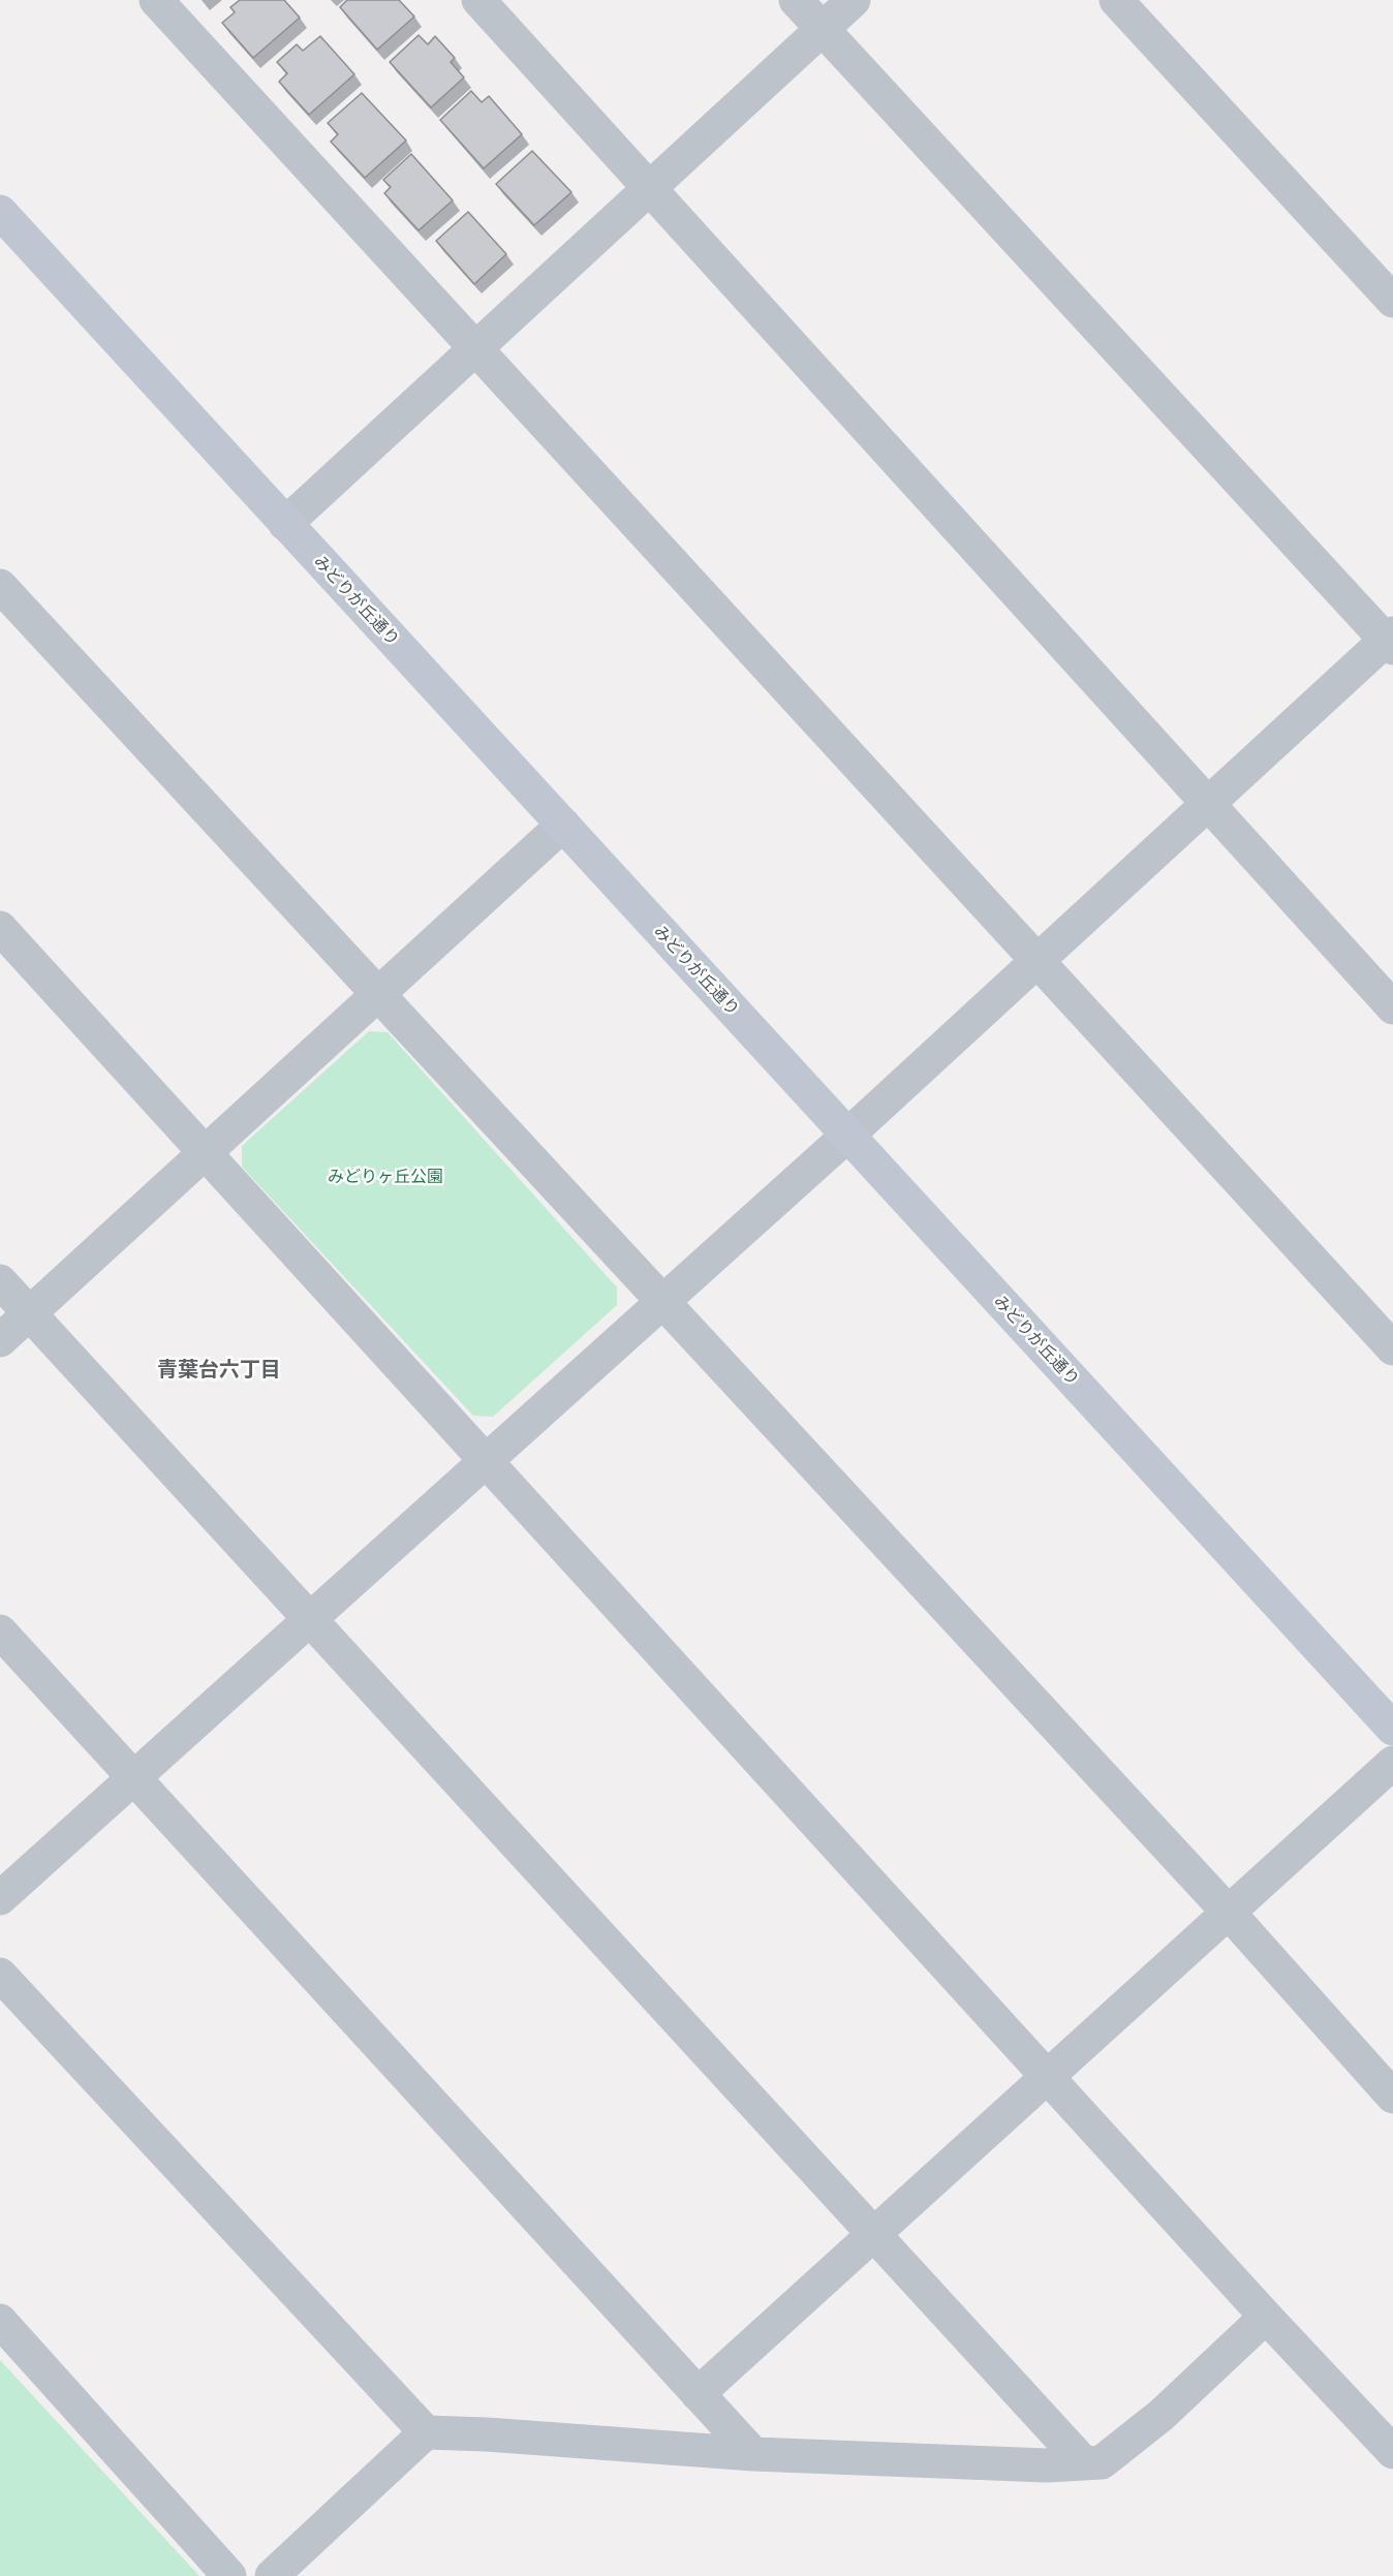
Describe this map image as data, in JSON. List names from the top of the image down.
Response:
{
  "streets": {
    "street": ["みどりが丘通り"]
  },
  "districts": ["青葉台六丁目"],
  "parks": ["みどりヶ丘公園"]
}
